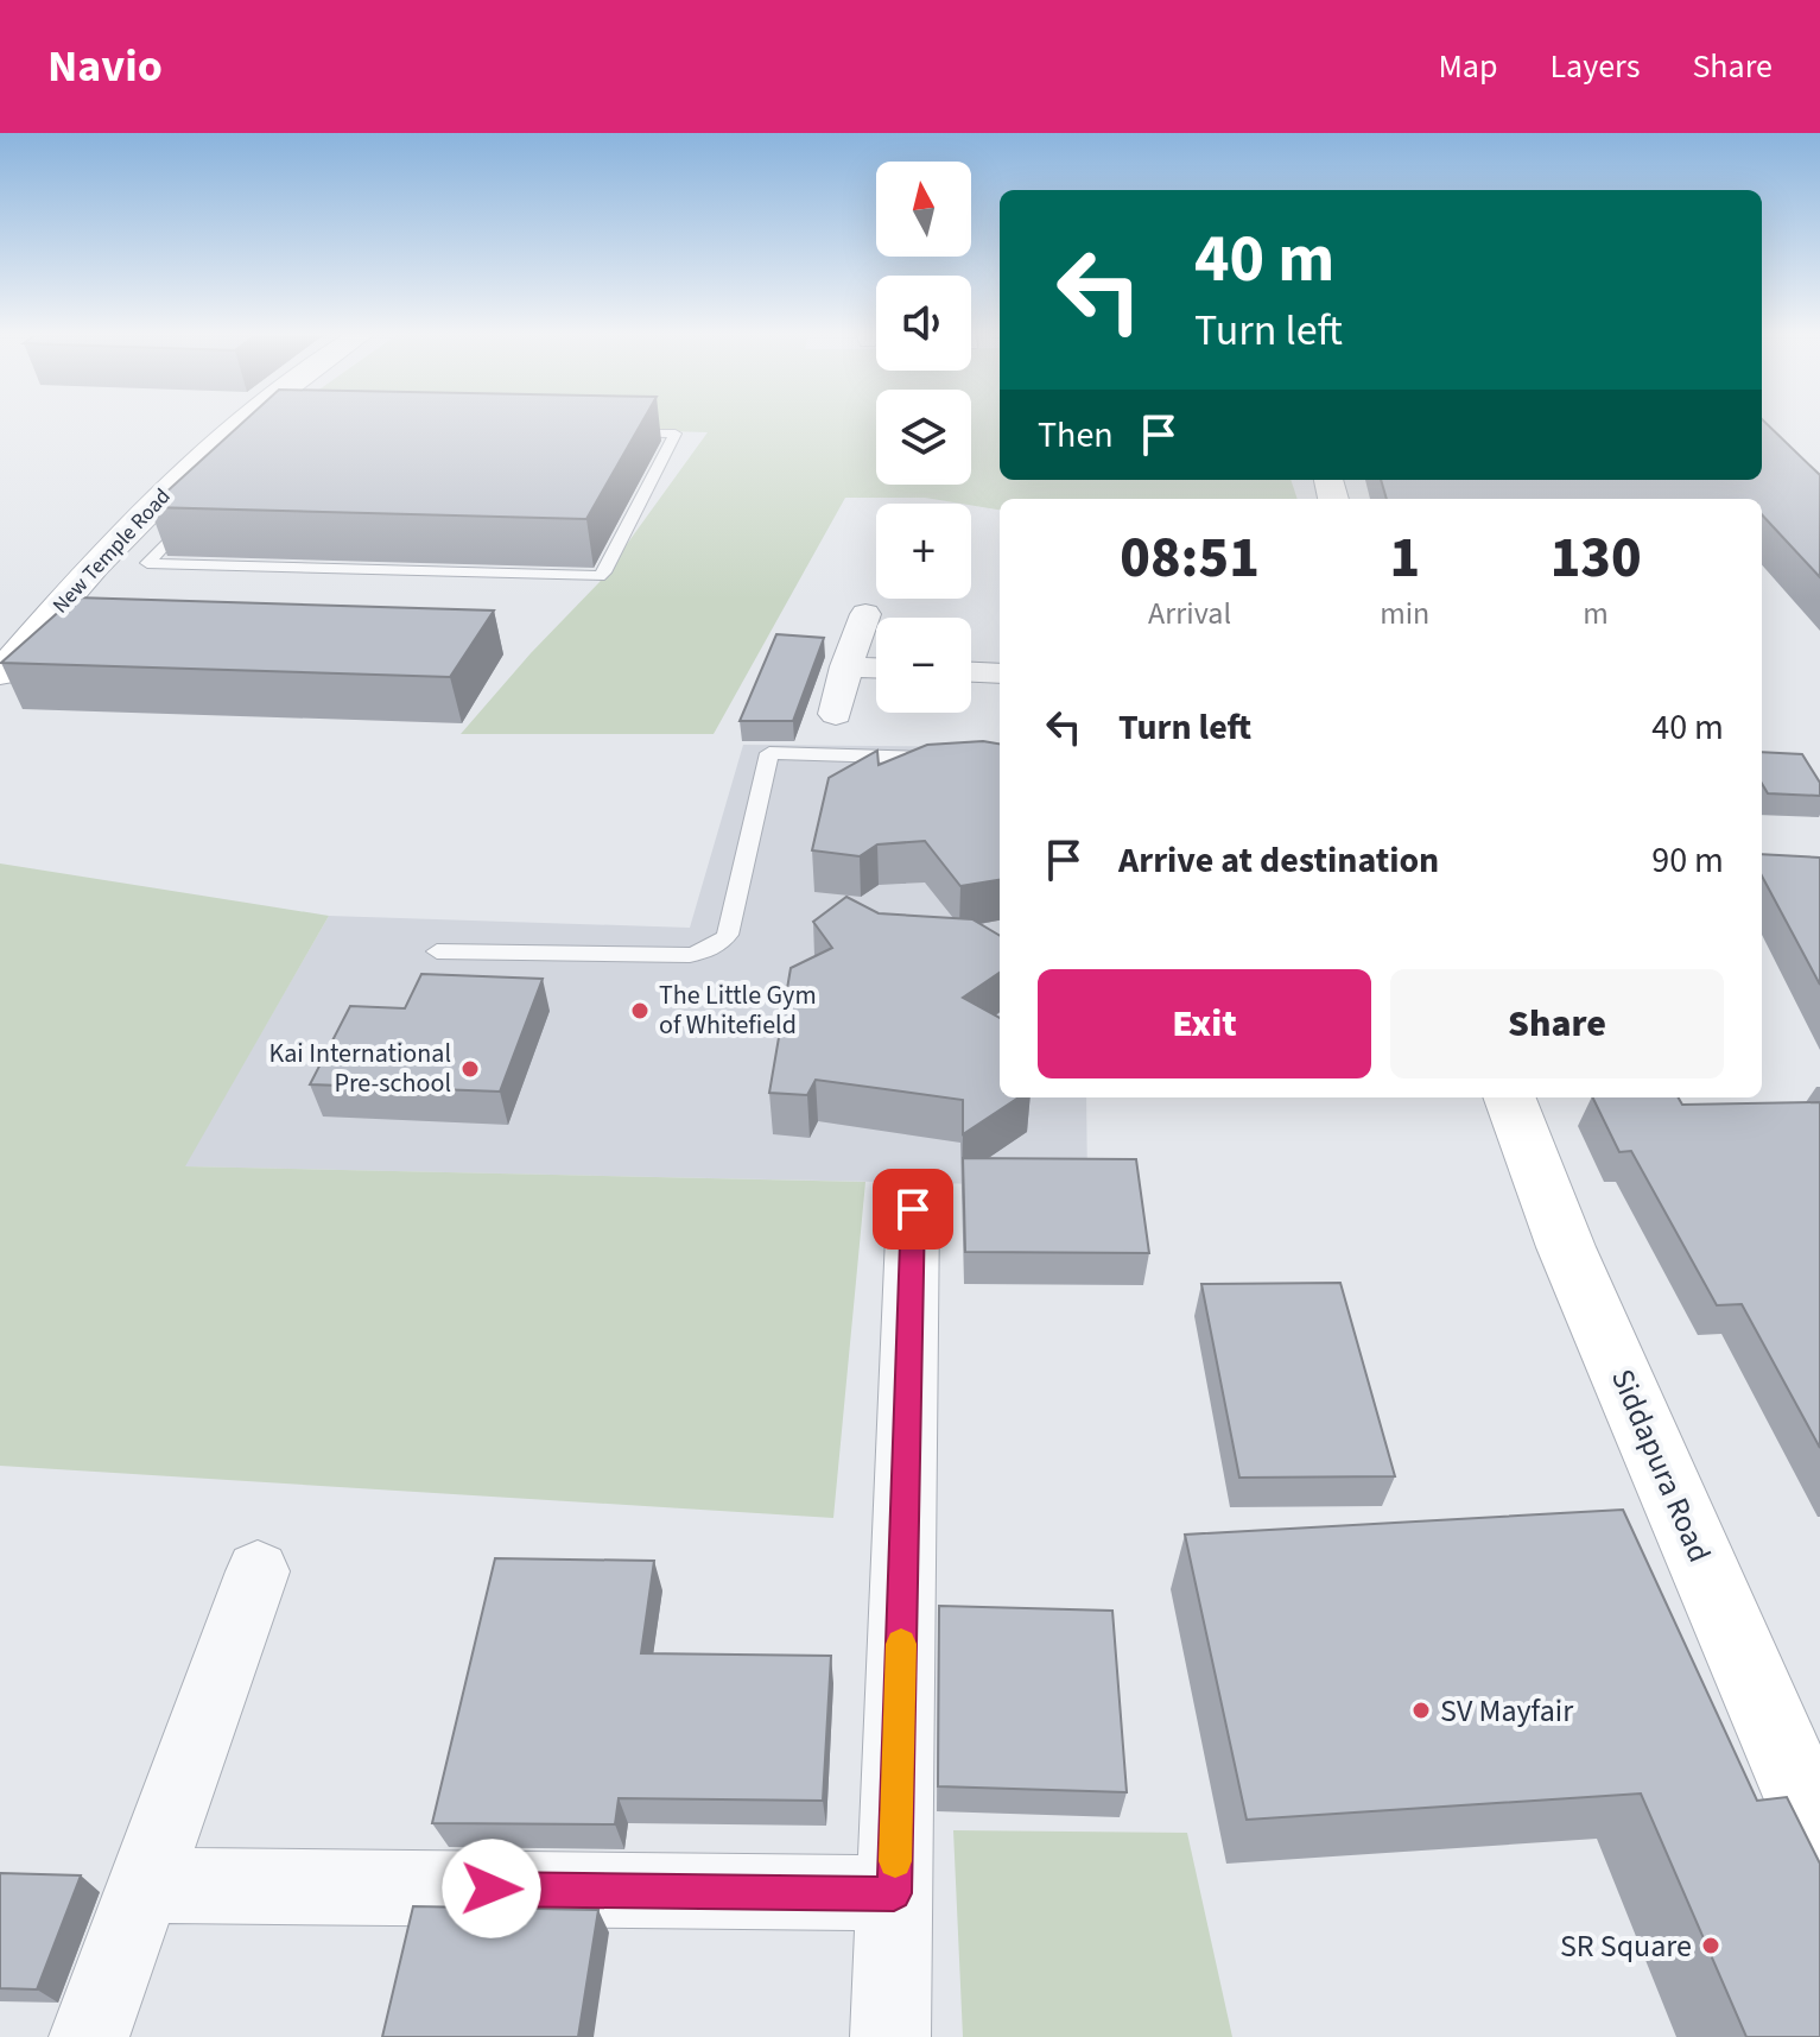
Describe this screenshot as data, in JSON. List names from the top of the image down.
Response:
{
  "streets": {
    "street": ["New Temple Road", "Siddapura Road"]
  },
  "places": [
    "The Little Gym of Whitefield",
    "Kai International Pre-school",
    "SV Mayfair",
    "SR Square"
  ],
  "north": "top",
  "page": {
    "header": "Navio",
    "nav": ["Map", "Layers", "Share"],
    "map_buttons": ["+", "−"],
    "turn": ["40 m", "Turn left"],
    "then": "Then",
    "eta": [
      "08:51",
      "Arrival",
      "1",
      "min",
      "130",
      "m"
    ],
    "list": [
      {
        "name": "Turn left",
        "value": "40 m"
      },
      {
        "name": "Arrive at destination",
        "value": "90 m"
      }
    ],
    "buttons": ["Exit", "Share"]
  }
}
